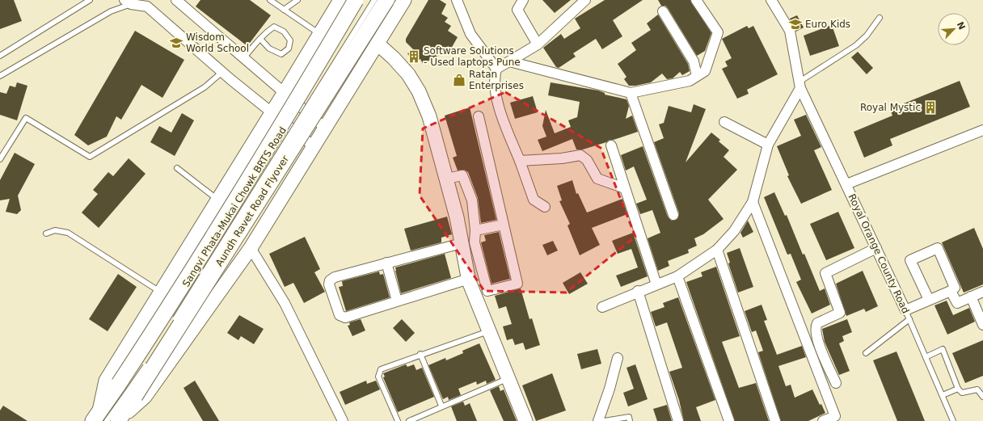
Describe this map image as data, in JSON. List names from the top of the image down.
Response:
{
  "streets": {
    "main road": ["Aundh Ravet Road Flyover"],
    "street": ["Royal Orange County Road"],
    "lane": ["Sangvi Phata-Mukai Chowk BRTS Road"]
  },
  "places": {
    "school or university": ["Euro Kids", "Wisdom World School"],
    "building": ["Software Solutions - Used laptops Pune", "Royal Mystic"],
    "shop": ["Ratan Enterprises"]
  },
  "north": "top right"
}
